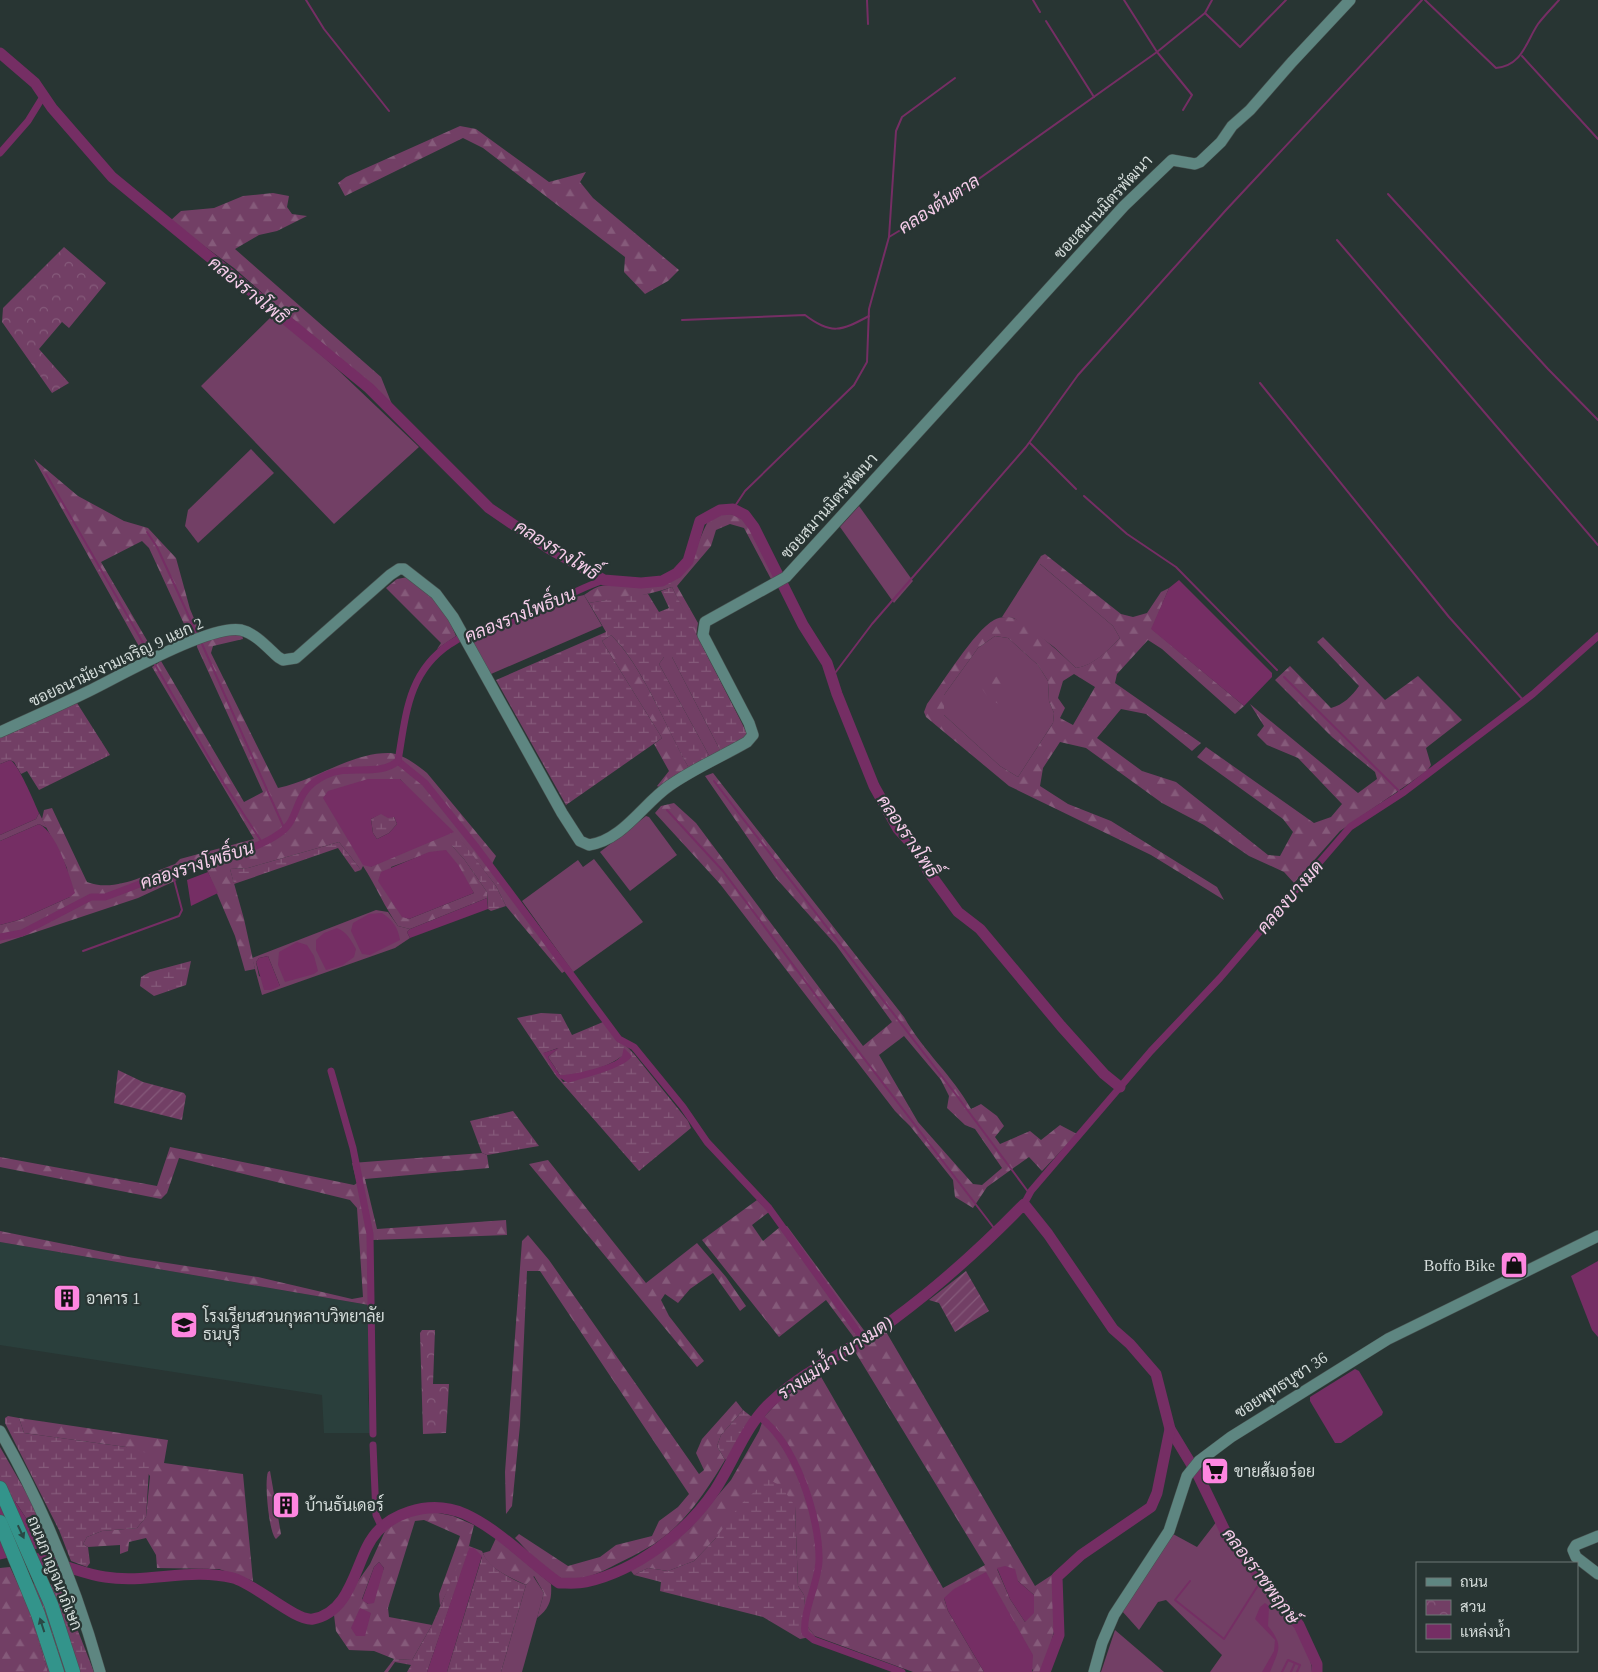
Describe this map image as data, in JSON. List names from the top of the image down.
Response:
{
  "streets": {
    "highway": ["ถนนกาญจนาภิเษก"],
    "street": ["ซอยสมานมิตรพัฒนา", "ซอยอนามัยงามเจริญ 9 แยก 2", "ซอยพุทธบูชา 36"]
  },
  "crossings": [
    ["ซอยสมานมิตรพัฒนา", "ซอยอนามัยงามเจริญ 9 แยก 2"]
  ],
  "water": [
    "คลองต้นตาล",
    "คลองรางโพธิ์",
    "คลองรางโพธิ์บน",
    "คลองบางมด",
    "รางแม่น้ำ (บางมด)",
    "คลองราชพฤกษ์"
  ],
  "places": {
    "shop": ["Boffo Bike"],
    "building": ["อาคาร 1", "บ้านธันเดอร์"],
    "school or university": ["โรงเรียนสวนกุหลาบวิทยาลัย ธนบุรี"],
    "supermarket": ["ขายส้มอร่อย"]
  },
  "legend": ["ถนน", "สวน", "แหล่งน้ำ"]
}
